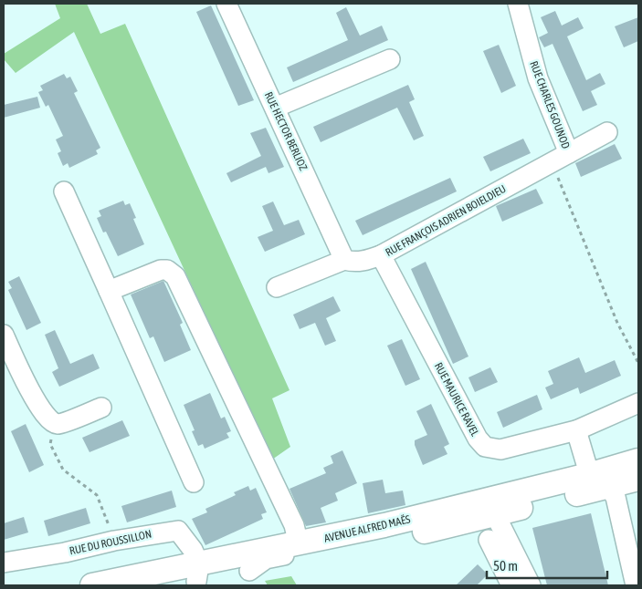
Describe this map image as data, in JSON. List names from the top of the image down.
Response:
{
  "streets": {
    "main road": ["AVENUE ALFRED MAËS"],
    "street": [
      "RUE CHARLES GOUNOD",
      "RUE HECTOR BERLIOZ",
      "RUE FRANÇOIS ADRIEN BOIELDIEU",
      "RUE MAURICE RAVEL",
      "RUE DU ROUSSILLON"
    ]
  },
  "crossings": [
    ["RUE CHARLES GOUNOD", "RUE FRANÇOIS ADRIEN BOIELDIEU"],
    ["RUE HECTOR BERLIOZ", "RUE FRANÇOIS ADRIEN BOIELDIEU"],
    ["RUE FRANÇOIS ADRIEN BOIELDIEU", "RUE MAURICE RAVEL"],
    ["AVENUE ALFRED MAËS", "RUE DU ROUSSILLON"]
  ],
  "scale_bar": "50 m"
}
